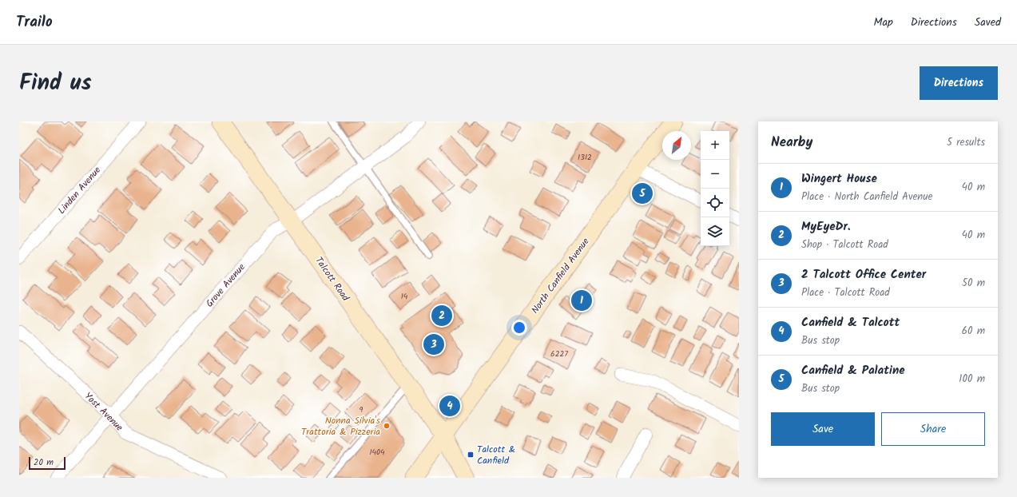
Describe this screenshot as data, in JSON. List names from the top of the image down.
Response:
{
  "streets": {
    "street": [
      "Linden Avenue",
      "North Canfield Avenue",
      "Talcott Road",
      "Grove Avenue",
      "Yost Avenue"
    ]
  },
  "crossings": [
    ["North Canfield Avenue", "Talcott Road"],
    ["Talcott Road", "Grove Avenue"],
    ["Grove Avenue", "Yost Avenue"]
  ],
  "places": {
    "other": ["Nonna Silvia's Trattoria & Pizzeria"],
    "transit": ["Talcott & Canfield"]
  },
  "house_numbers": [
    "1312",
    "14",
    "6227",
    "9",
    "1404"
  ],
  "scale_bar": "20 m",
  "north": "top right",
  "page": {
    "header": "Trailo",
    "nav": ["Map", "Directions", "Saved"],
    "title": "Find us",
    "buttons": [
      "Directions",
      ["Save", "Share"]
    ],
    "heading": ["Nearby", "5 results"],
    "map_buttons": ["+", "−"],
    "list": [
      {
        "mark": "1",
        "name": "Wingert House",
        "note": "Place · North Canfield Avenue",
        "value": "40 m"
      },
      {
        "mark": "2",
        "name": "MyEyeDr.",
        "note": "Shop · Talcott Road",
        "value": "40 m"
      },
      {
        "mark": "3",
        "name": "2 Talcott Office Center",
        "note": "Place · Talcott Road",
        "value": "50 m"
      },
      {
        "mark": "4",
        "name": "Canfield & Talcott",
        "note": "Bus stop",
        "value": "60 m"
      },
      {
        "mark": "5",
        "name": "Canfield & Palatine",
        "note": "Bus stop",
        "value": "100 m"
      }
    ],
    "pins": [
      "5",
      "1",
      "2",
      "3",
      "4"
    ],
    "scale": "20 m"
  }
}
